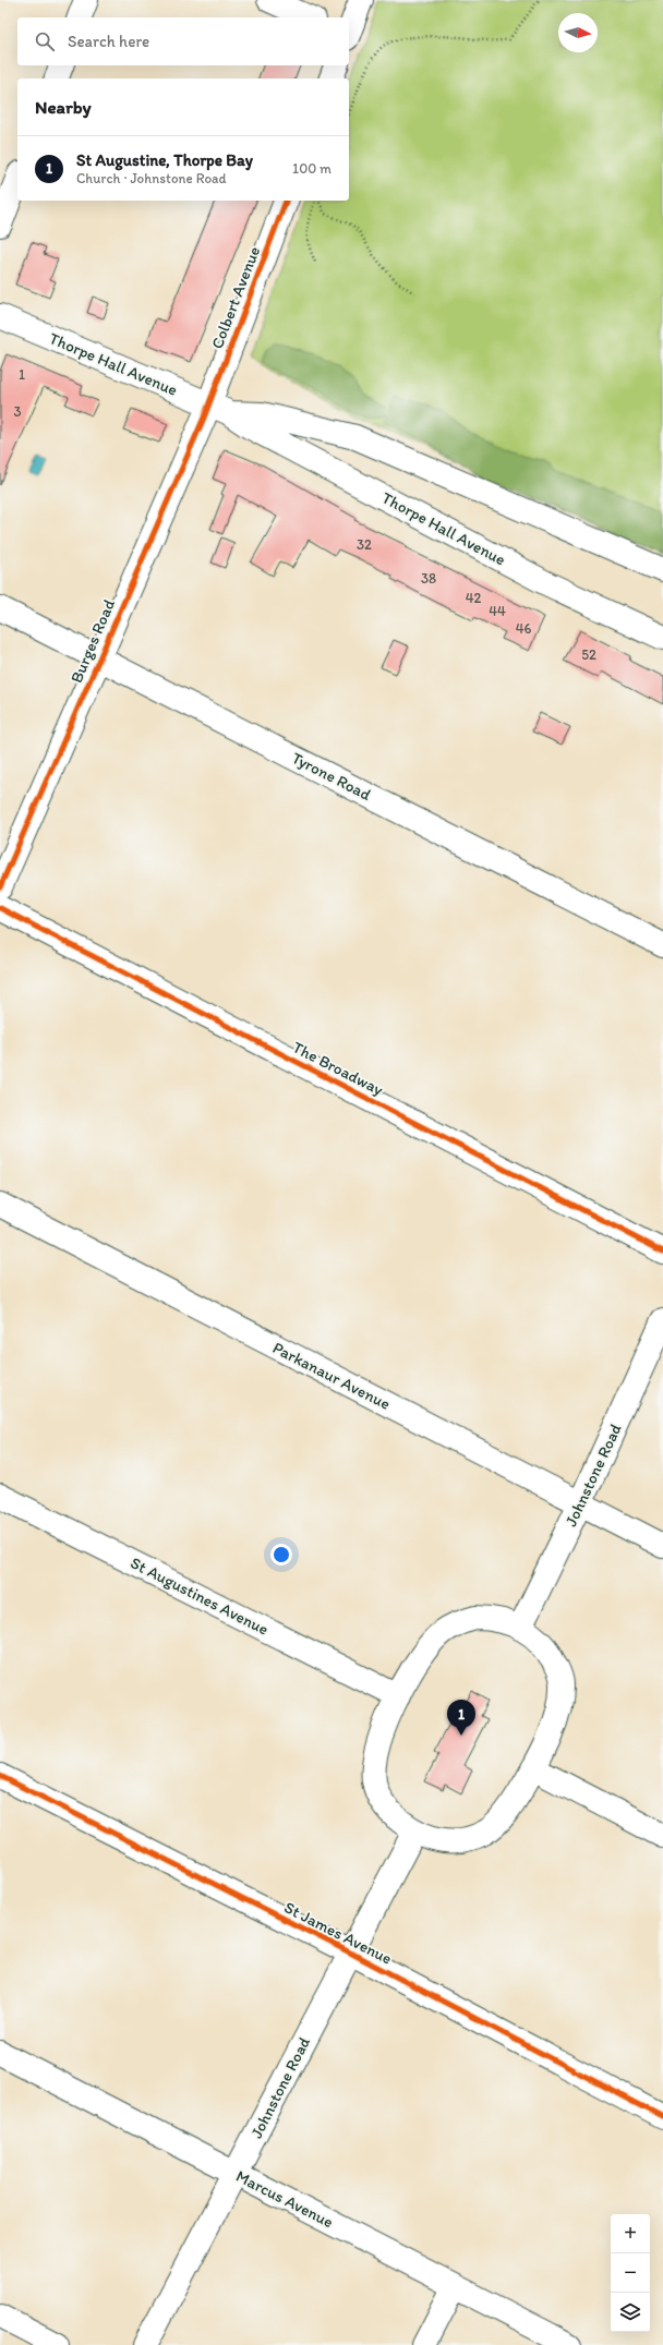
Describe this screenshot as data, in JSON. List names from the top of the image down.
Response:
{
  "streets": {
    "street": [
      "Colbert Avenue",
      "Thorpe Hall Avenue",
      "Burges Road",
      "Tyrone Road",
      "The Broadway",
      "Parkanaur Avenue",
      "Johnstone Road",
      "St Augustines Avenue",
      "St James Avenue",
      "Marcus Avenue"
    ]
  },
  "crossings": [
    ["Colbert Avenue", "Thorpe Hall Avenue"],
    ["Colbert Avenue", "Burges Road"],
    ["Thorpe Hall Avenue", "Burges Road"],
    ["Burges Road", "Tyrone Road"],
    ["Parkanaur Avenue", "Johnstone Road"],
    ["Johnstone Road", "St James Avenue"],
    ["Johnstone Road", "Marcus Avenue"]
  ],
  "house_numbers": [
    "1",
    "3",
    "32",
    "38",
    "42",
    "44",
    "46",
    "52"
  ],
  "north": "right",
  "page": {
    "search": "Search here",
    "heading": "Nearby",
    "list": [
      {
        "mark": "1",
        "name": "St Augustine, Thorpe Bay",
        "note": "Church · Johnstone Road",
        "value": "100 m"
      }
    ],
    "pins": "1",
    "map_buttons": ["+", "−"]
  }
}
